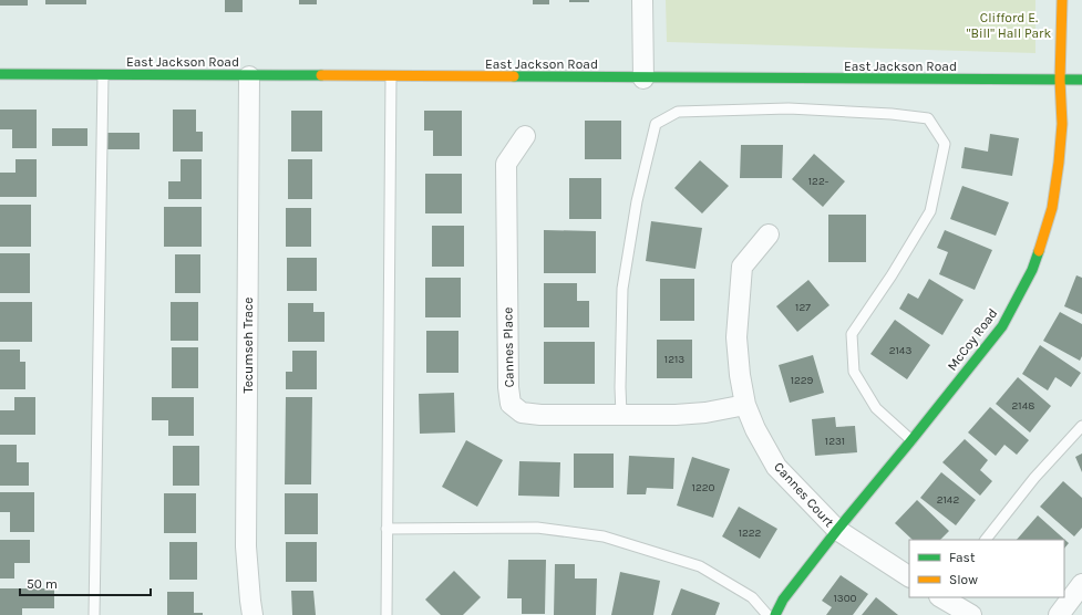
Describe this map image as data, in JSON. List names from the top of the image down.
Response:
{
  "streets": {
    "street": [
      "East Jackson Road",
      "McCoy Road",
      "Tecumseh Trace",
      "Cannes Place",
      "Cannes Court"
    ]
  },
  "crossings": [
    ["East Jackson Road", "McCoy Road"],
    ["East Jackson Road", "Tecumseh Trace"],
    ["McCoy Road", "Cannes Court"],
    ["Cannes Place", "Cannes Court"]
  ],
  "parks": ["Clifford E. \"Bill\" Hall Park"],
  "house_numbers": [
    "122-",
    "127",
    "2143",
    "1213",
    "1229",
    "2148",
    "1231",
    "1220",
    "2142",
    "1222",
    "1300"
  ],
  "legend": ["Fast", "Slow"],
  "scale_bar": "50 m"
}
